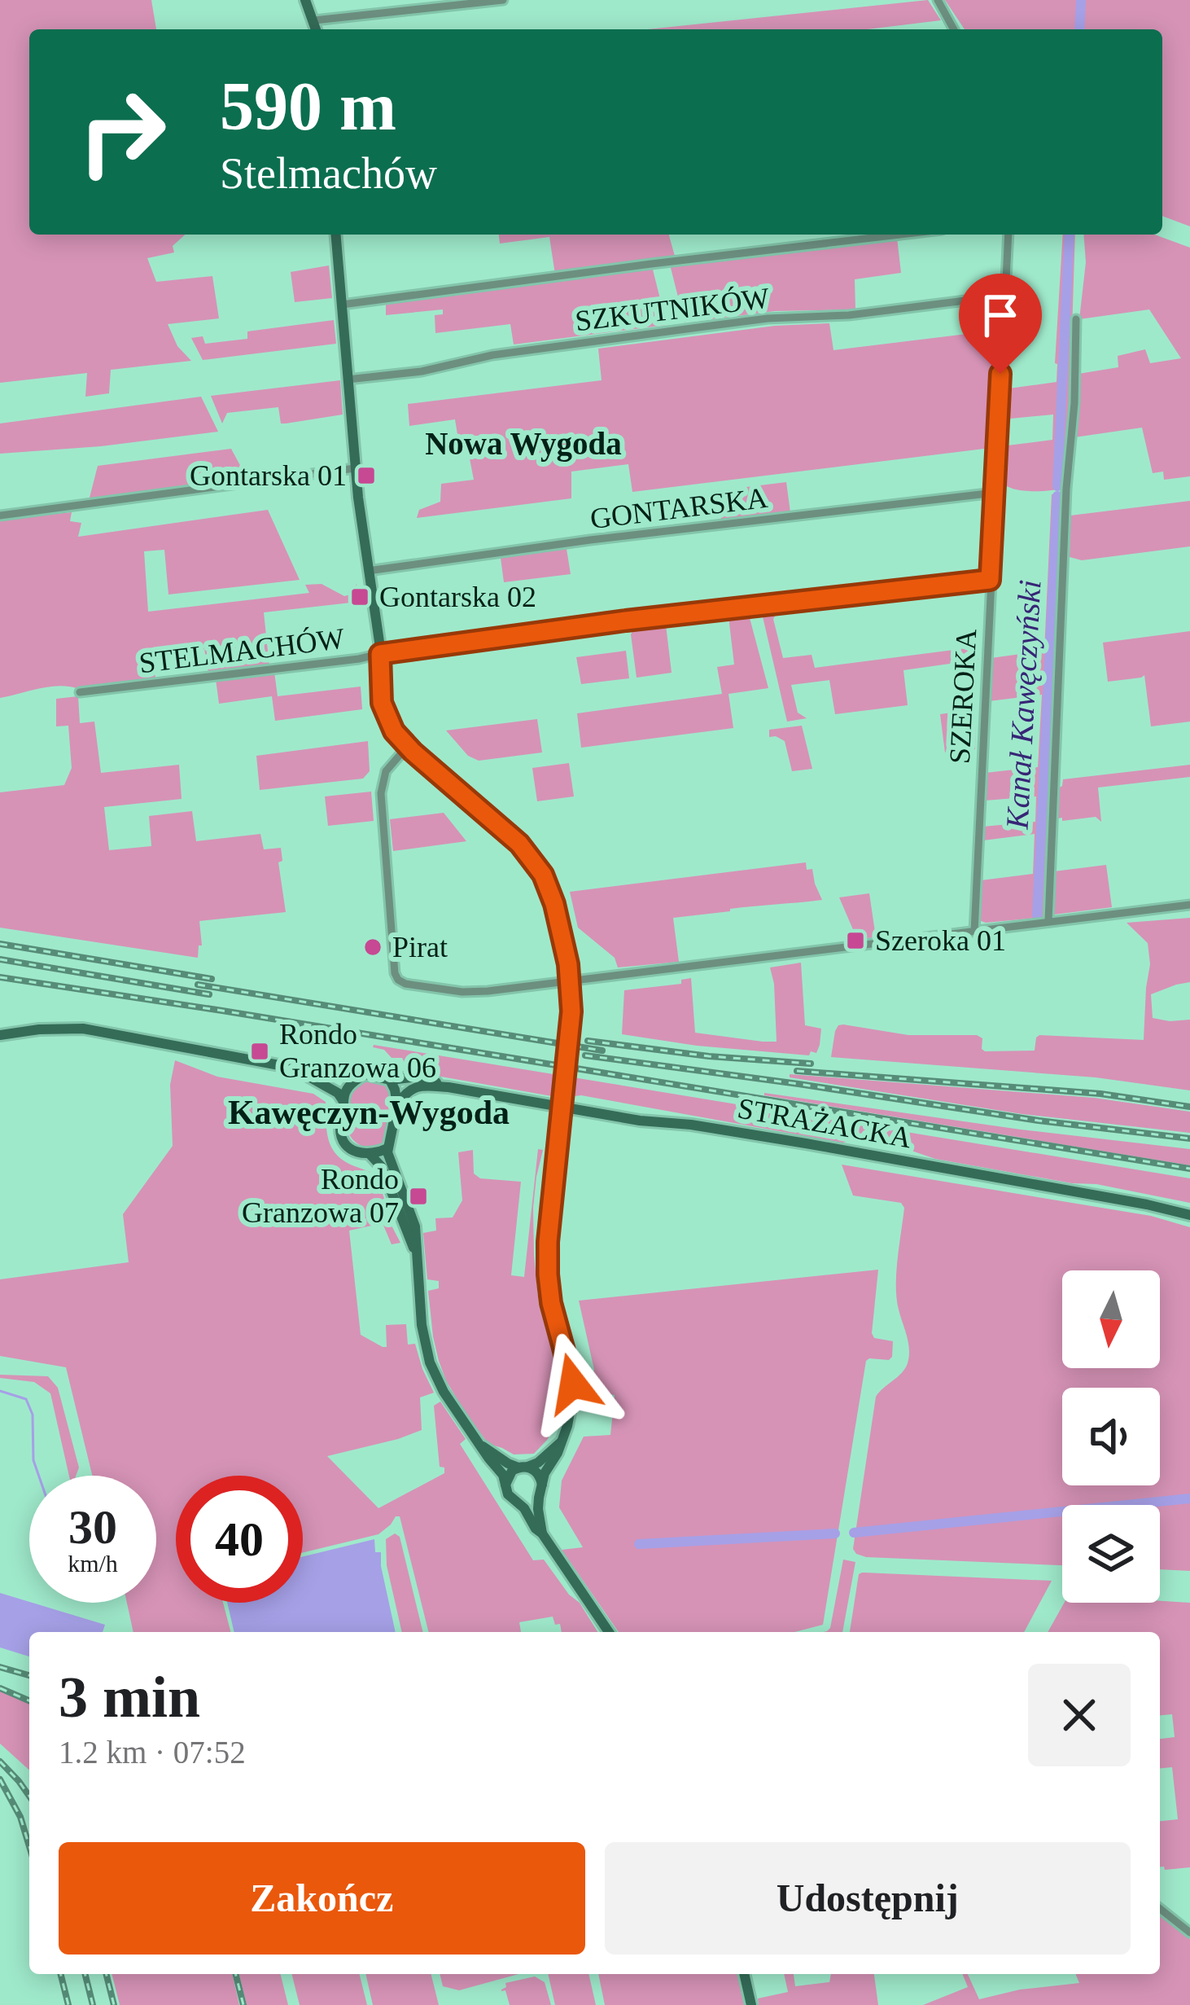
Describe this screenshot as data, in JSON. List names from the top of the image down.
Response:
{
  "streets": {
    "street": [
      "SZKUTNIKÓW",
      "GONTARSKA",
      "STELMACHÓW",
      "SZEROKA",
      "STRAŻACKA"
    ]
  },
  "crossings": [
    ["SZKUTNIKÓW", "SZEROKA"],
    ["GONTARSKA", "SZEROKA"],
    ["STELMACHÓW", "SZEROKA"]
  ],
  "districts": ["Nowa Wygoda", "Kawęczyn-Wygoda"],
  "water": ["Kanał Kawęczyński"],
  "places": {
    "transit": [
      "Gontarska 01",
      "Gontarska 02",
      "Szeroka 01",
      "Rondo Granzowa 06",
      "Rondo Granzowa 07"
    ],
    "other": ["Pirat"]
  },
  "north": "bottom",
  "page": {
    "turn": ["590 m", "Stelmachów"],
    "speed": "30 km/h",
    "limit": "40",
    "heading": ["3 min", "1.2 km · 07:52"],
    "buttons": ["Zakończ", "Udostępnij"]
  }
}
